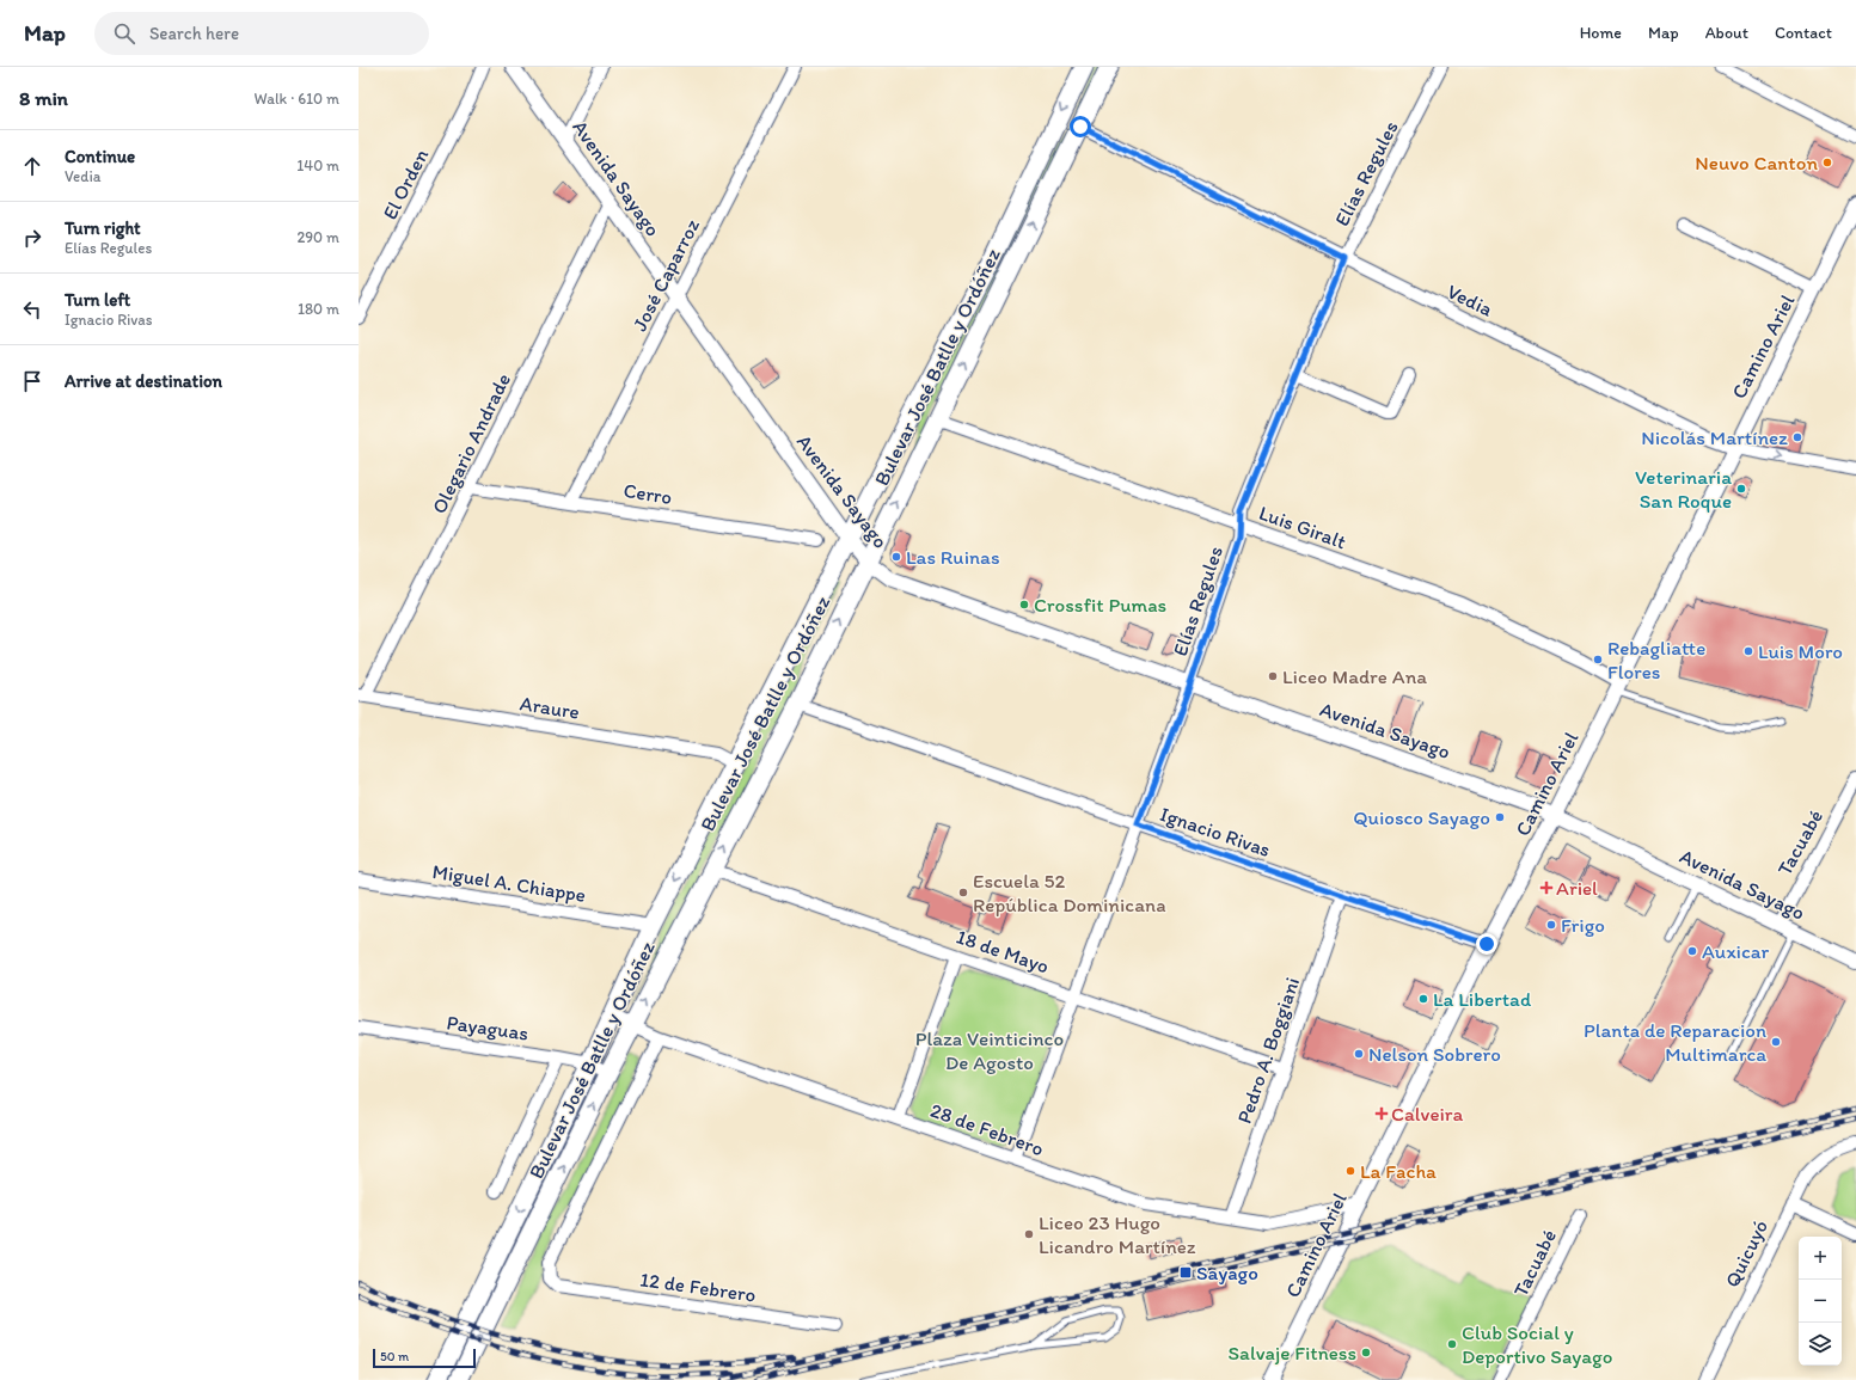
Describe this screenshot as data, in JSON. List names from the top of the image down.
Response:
{
  "streets": {
    "main road": ["Bulevar José Batlle y Ordóñez"],
    "street": [
      "Elías Regules",
      "Avenida Sayago",
      "El Orden",
      "José Caparroz",
      "Vedia",
      "Camino Ariel",
      "Olegario Andrade",
      "Cerro",
      "Luis Giralt",
      "Araure",
      "Ignacio Rivas",
      "Tacuabé",
      "Miguel A. Chiappe",
      "18 de Mayo",
      "Payaguas",
      "Pedro A. Boggiani",
      "28 de Febrero",
      "Quicuyó",
      "12 de Febrero"
    ]
  },
  "crossings": [
    ["Elías Regules", "Avenida Sayago"],
    ["Elías Regules", "Vedia"],
    ["Elías Regules", "Luis Giralt"],
    ["Elías Regules", "Ignacio Rivas"],
    ["Elías Regules", "18 de Mayo"],
    ["Elías Regules", "28 de Febrero"],
    ["Avenida Sayago", "José Caparroz"],
    ["Avenida Sayago", "Camino Ariel"],
    ["Avenida Sayago", "Bulevar José Batlle y Ordóñez"],
    ["Avenida Sayago", "Olegario Andrade"],
    ["Avenida Sayago", "Tacuabé"],
    ["José Caparroz", "Cerro"],
    ["Vedia", "Camino Ariel"],
    ["Vedia", "Bulevar José Batlle y Ordóñez"],
    ["Camino Ariel", "Luis Giralt"],
    ["Camino Ariel", "Ignacio Rivas"],
    ["Camino Ariel", "28 de Febrero"],
    ["Bulevar José Batlle y Ordóñez", "Luis Giralt"],
    ["Bulevar José Batlle y Ordóñez", "Araure"],
    ["Bulevar José Batlle y Ordóñez", "Ignacio Rivas"],
    ["Bulevar José Batlle y Ordóñez", "Miguel A. Chiappe"],
    ["Bulevar José Batlle y Ordóñez", "18 de Mayo"],
    ["Bulevar José Batlle y Ordóñez", "Payaguas"],
    ["Bulevar José Batlle y Ordóñez", "28 de Febrero"],
    ["Olegario Andrade", "Cerro"],
    ["Olegario Andrade", "Araure"],
    ["Ignacio Rivas", "Pedro A. Boggiani"],
    ["18 de Mayo", "Pedro A. Boggiani"],
    ["Pedro A. Boggiani", "28 de Febrero"],
    ["28 de Febrero", "12 de Febrero"]
  ],
  "parks": ["Plaza Veinticinco De Agosto"],
  "places": {
    "other": [
      "Neuvo Canton",
      "Nicolás Martínez",
      "Veterinaria San Roque",
      "Las Ruinas",
      "Crossfit Pumas",
      "Luis Moro",
      "Rebagliatte Flores",
      "Liceo Madre Ana",
      "Quiosco Sayago",
      "Escuela 52 República Dominicana",
      "Frigo",
      "Auxicar",
      "La Libertad",
      "Planta de Reparacion Multimarca",
      "Nelson Sobrero",
      "La Facha",
      "Liceo 23 Hugo Licandro Martínez",
      "Club Social y Deportivo Sayago",
      "Salvaje Fitness"
    ],
    "health": ["Ariel", "Calveira"],
    "transit": ["Sayago"]
  },
  "scale_bar": "50 m",
  "page": {
    "header": "Map",
    "search": "Search here",
    "nav": [
      "Home",
      "Map",
      "About",
      "Contact"
    ],
    "heading": ["8 min", "Walk · 610 m"],
    "list": [
      ["Continue", "Vedia", "140 m"],
      ["Turn right", "Elías Regules", "290 m"],
      ["Turn left", "Ignacio Rivas", "180 m"],
      "Arrive at destination"
    ],
    "map_buttons": ["+", "−"],
    "scale": "50 m"
  }
}
